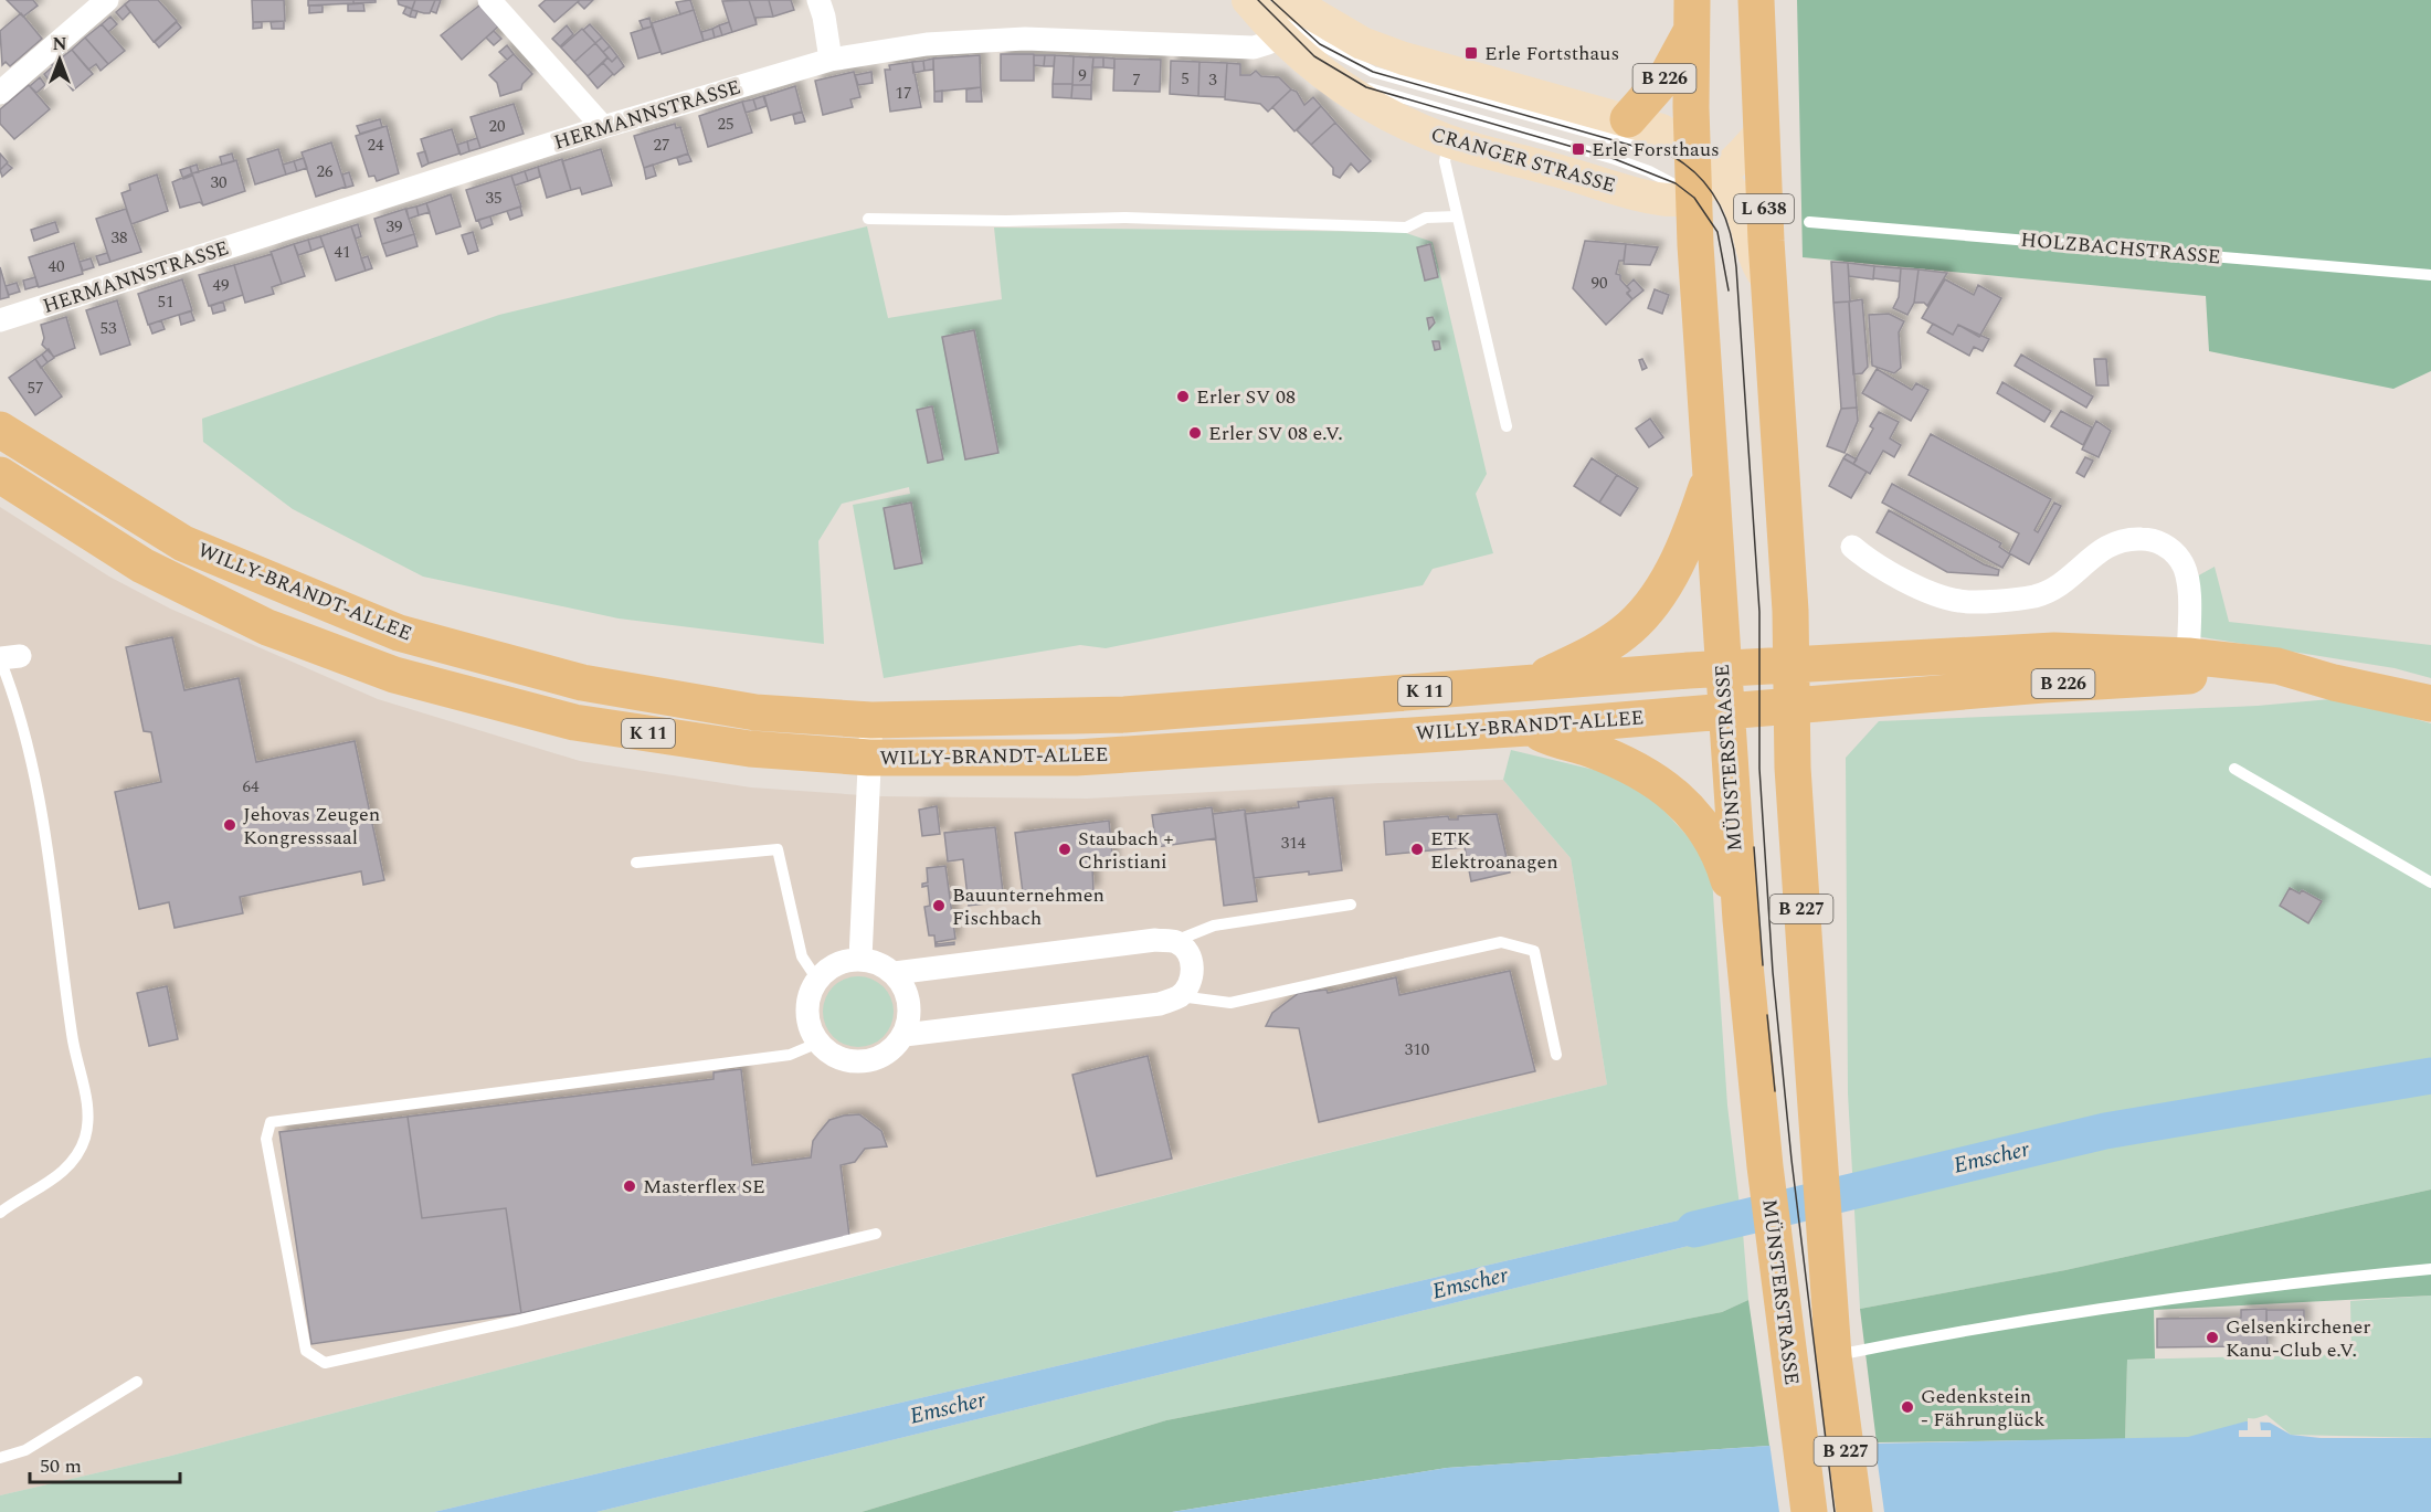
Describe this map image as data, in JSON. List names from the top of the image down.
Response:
{
  "streets": {
    "main road": [
      "B 226",
      "CRANGER STRASSE",
      "L 638",
      "WILLY-BRANDT-ALLEE",
      "K 11",
      "MÜNSTERSTRASSE",
      "B 227"
    ],
    "street": ["HERMANNSTRASSE"],
    "lane": ["HOLZBACHSTRASSE"]
  },
  "crossings": [
    ["B 226", "CRANGER STRASSE"],
    ["B 226", "L 638"],
    ["B 226", "WILLY-BRANDT-ALLEE"],
    ["B 226", "MÜNSTERSTRASSE"],
    ["B 226", "B 227"],
    ["HERMANNSTRASSE", "CRANGER STRASSE"],
    ["CRANGER STRASSE", "L 638"],
    ["CRANGER STRASSE", "MÜNSTERSTRASSE"],
    ["WILLY-BRANDT-ALLEE", "MÜNSTERSTRASSE"],
    ["WILLY-BRANDT-ALLEE", "B 227"]
  ],
  "water": ["Emscher"],
  "places": {
    "transit": ["Erle Fortsthaus", "Erle Forsthaus"],
    "other": [
      "Erler SV 08",
      "Erler SV 08 e.V.",
      "Jehovas Zeugen Kongresssaal",
      "Staubach + Christiani",
      "ETK Elektroanagen",
      "Bauunternehmen Fischbach",
      "Masterflex SE",
      "Gelsenkirchener Kanu-Club e.V.",
      "Gedenkstein - Fährunglück"
    ]
  },
  "house_numbers": [
    "9",
    "5",
    "7",
    "3",
    "17",
    "25",
    "20",
    "24",
    "27",
    "26",
    "30",
    "35",
    "39",
    "38",
    "41",
    "40",
    "90",
    "49",
    "51",
    "53",
    "57",
    "64",
    "314",
    "310"
  ],
  "scale_bar": "50 m",
  "north": "top"
}
